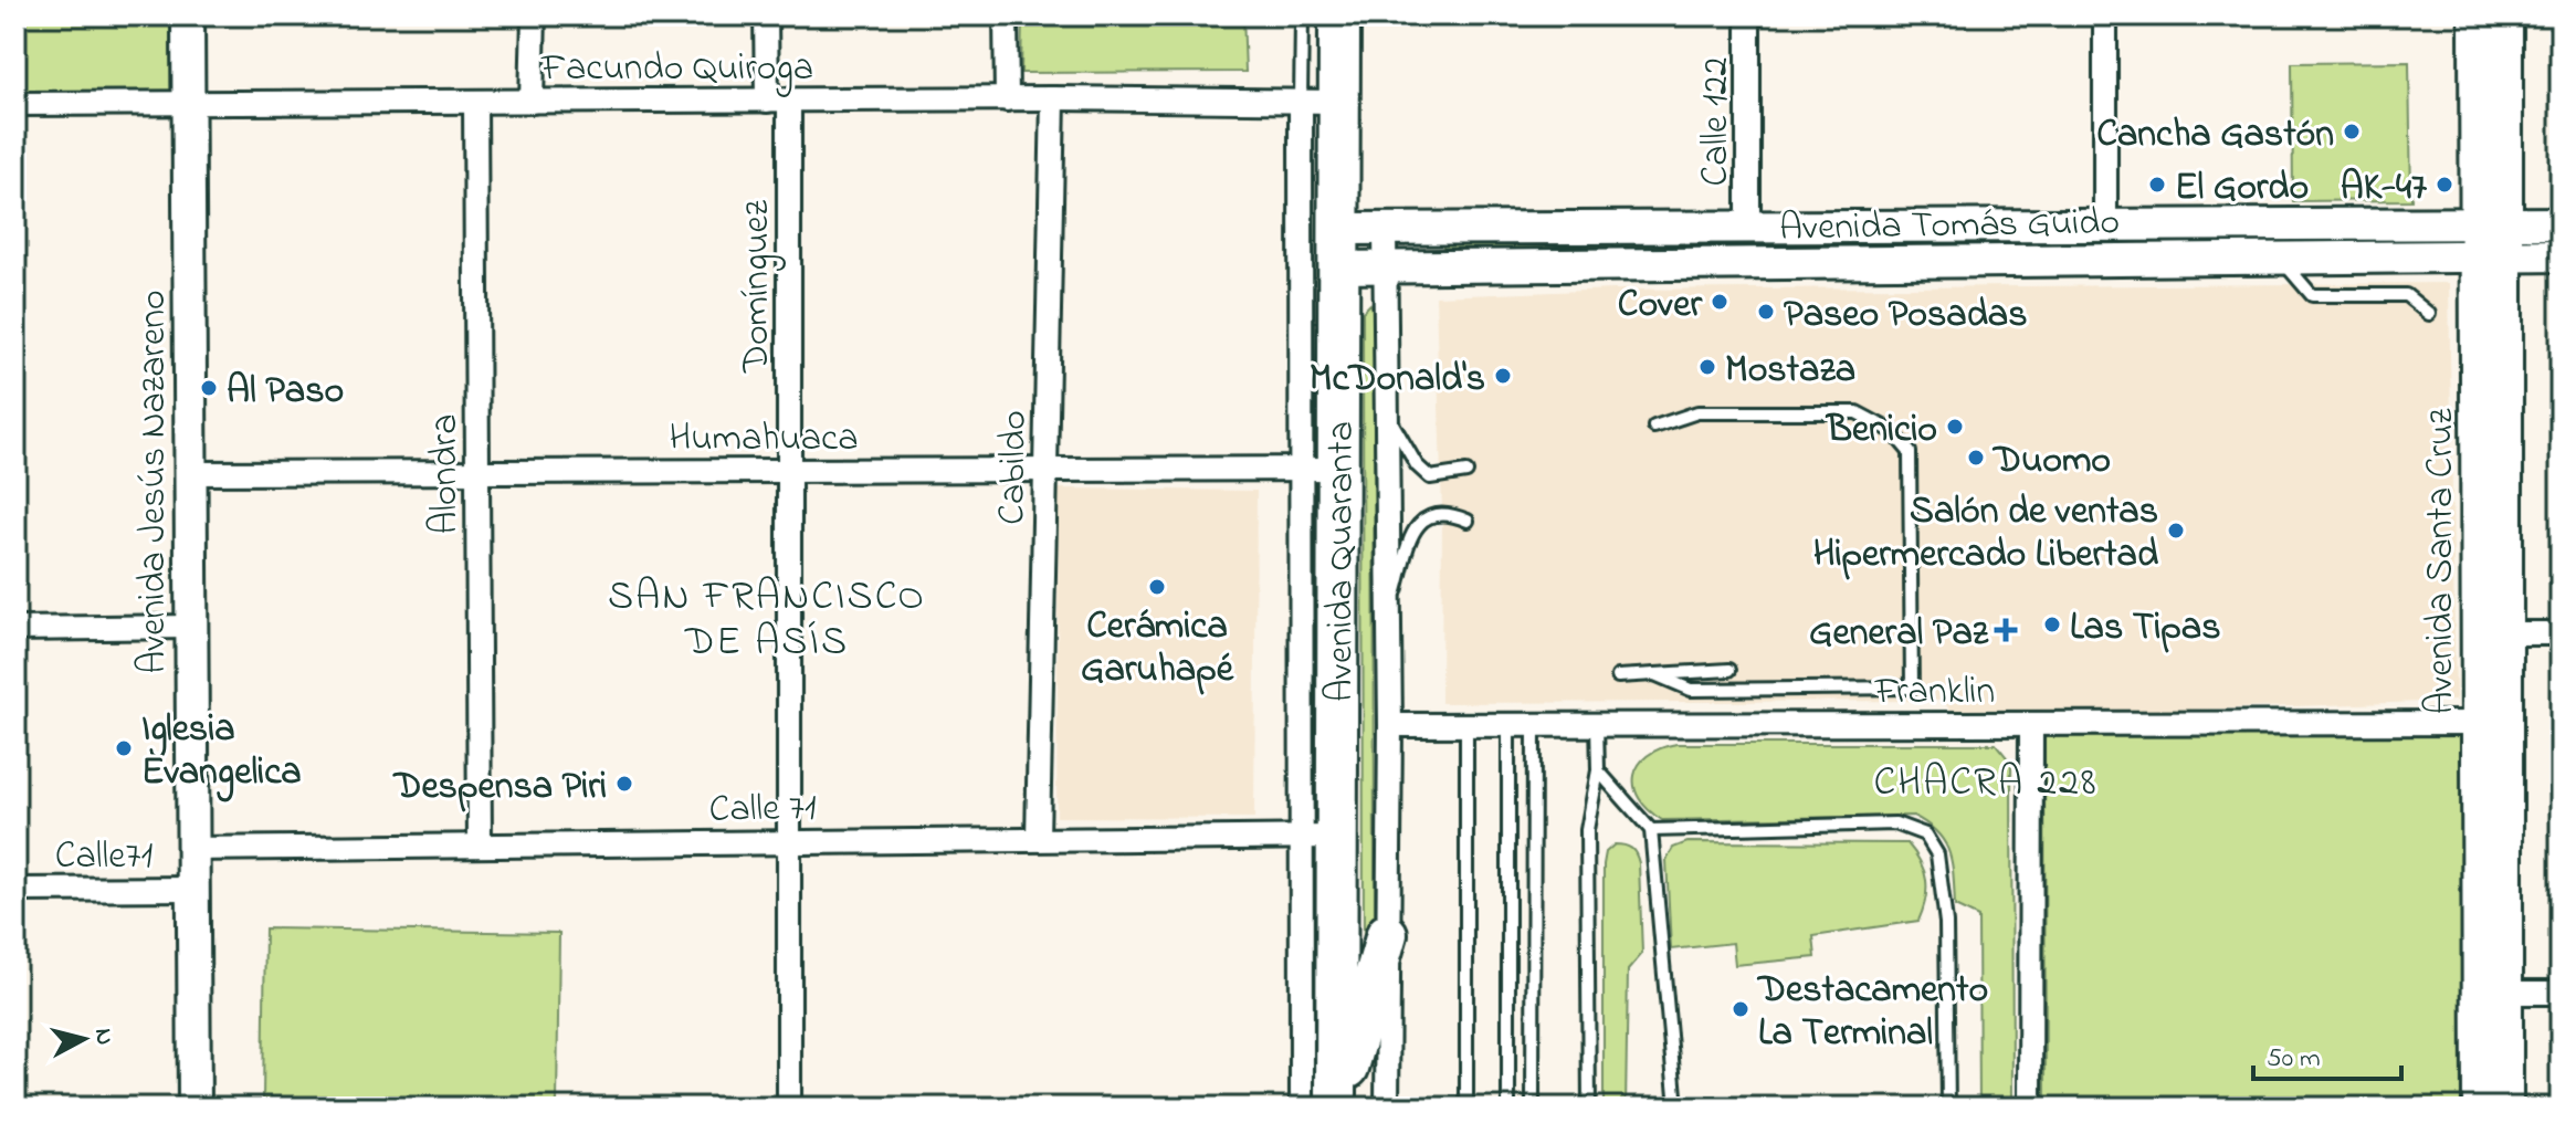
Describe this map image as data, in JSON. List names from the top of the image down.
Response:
{
  "streets": {
    "highway": ["Avenida Quaranta"],
    "main road": ["Avenida Tomás Guido", "Avenida Jesús Nazareno", "Avenida Santa Cruz"],
    "street": [
      "Facundo Quiroga",
      "Calle 122",
      "Domínguez",
      "Humahuaca",
      "Cabildo",
      "Alondra",
      "Franklin",
      "Calle 71",
      "Calle71"
    ]
  },
  "crossings": [
    ["Facundo Quiroga", "Domínguez"],
    ["Facundo Quiroga", "Cabildo"],
    ["Facundo Quiroga", "Alondra"],
    ["Facundo Quiroga", "Avenida Jesús Nazareno"],
    ["Facundo Quiroga", "Avenida Quaranta"],
    ["Calle 122", "Avenida Tomás Guido"],
    ["Avenida Tomás Guido", "Avenida Quaranta"],
    ["Avenida Tomás Guido", "Avenida Santa Cruz"],
    ["Domínguez", "Humahuaca"],
    ["Domínguez", "Calle 71"],
    ["Humahuaca", "Cabildo"],
    ["Humahuaca", "Alondra"],
    ["Humahuaca", "Avenida Jesús Nazareno"],
    ["Humahuaca", "Avenida Quaranta"],
    ["Cabildo", "Calle 71"],
    ["Alondra", "Calle 71"],
    ["Avenida Jesús Nazareno", "Calle 71"],
    ["Avenida Jesús Nazareno", "Calle71"],
    ["Avenida Quaranta", "Calle 71"],
    ["Avenida Santa Cruz", "Franklin"]
  ],
  "districts": ["SAN FRANCISCO DE ASÍS", "CHACRA 228"],
  "places": {
    "other": [
      "Cancha Gastón",
      "El Gordo",
      "AK-47",
      "Cover",
      "Paseo Posadas",
      "Mostaza",
      "McDonald's",
      "Al Paso",
      "Benicio",
      "Duomo",
      "Salón de ventas Hipermercado Libertad",
      "Cerámica Garuhapé",
      "Las Tipas",
      "Iglesia Evangelica",
      "Despensa Piri",
      "Destacamento La Terminal"
    ],
    "health": ["General Paz"]
  },
  "scale_bar": "50 m",
  "north": "right"
}
